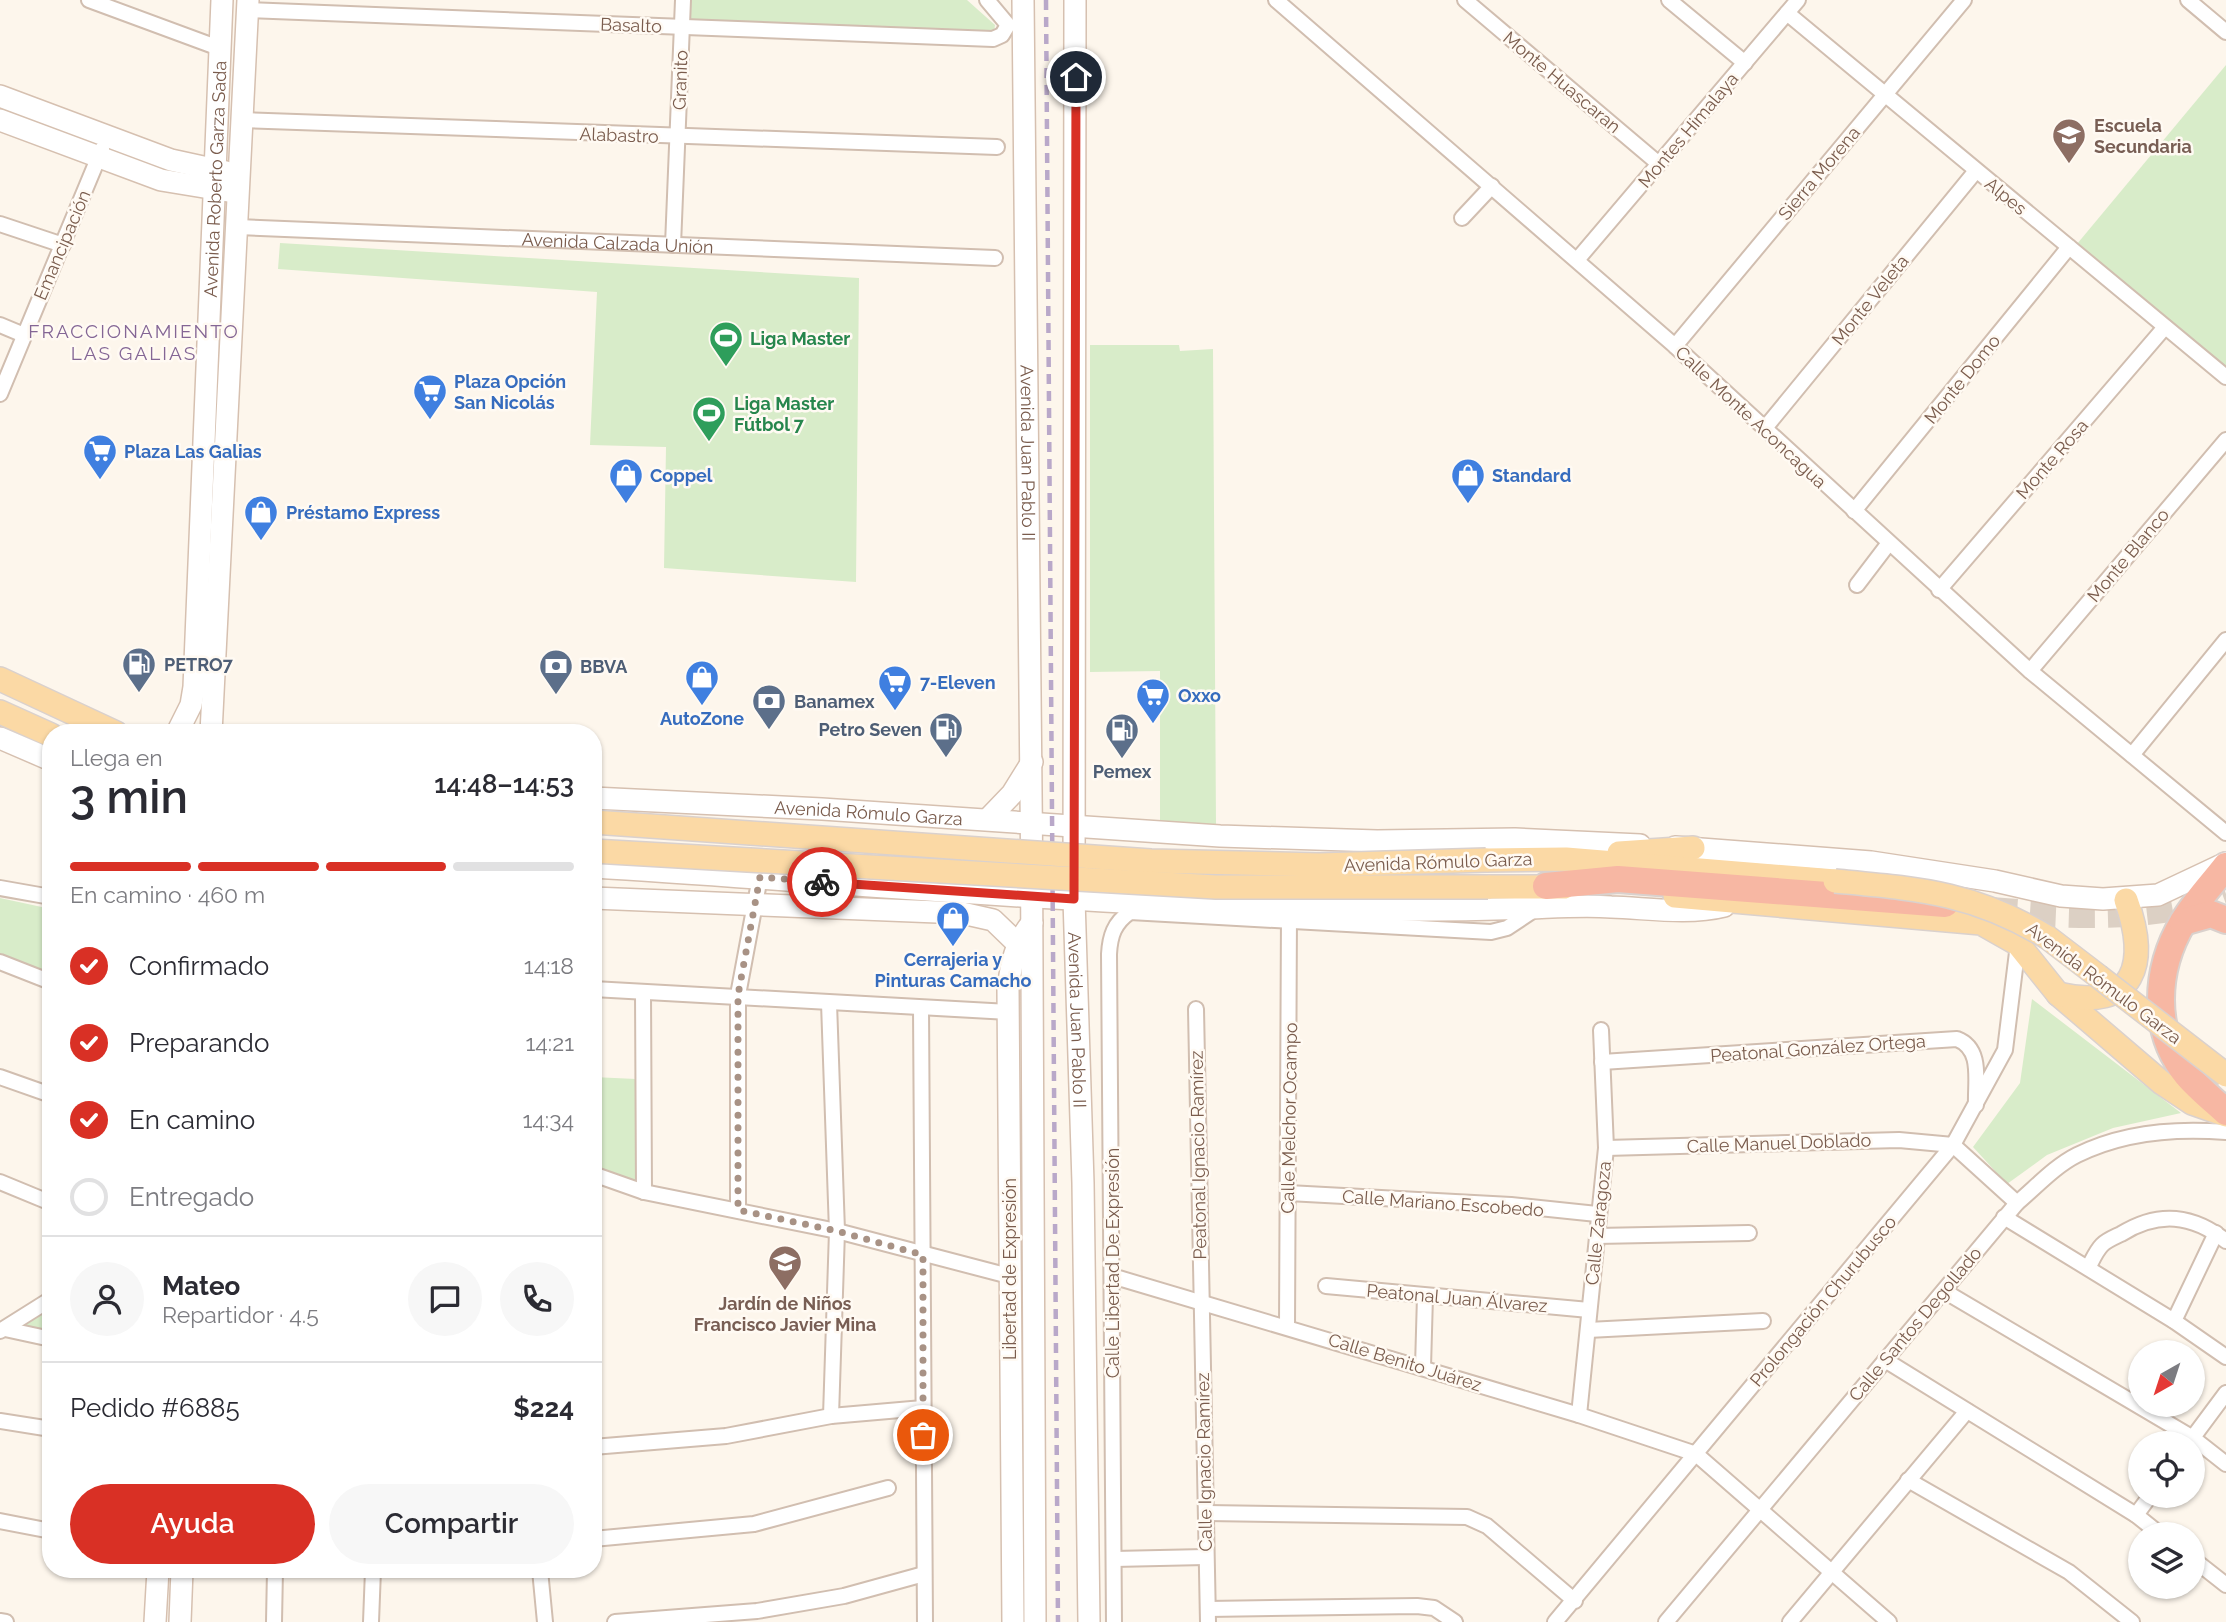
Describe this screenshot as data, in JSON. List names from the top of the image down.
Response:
{
  "streets": {
    "main road": ["Avenida Rómulo Garza"],
    "street": [
      "Basalto",
      "Granito",
      "Monte Huascaran",
      "Montes Himalaya",
      "Alabastro",
      "Sierra Morena",
      "Avenida Roberto Garza Sada",
      "Alpes",
      "Avenida Calzada Unión",
      "Emancipación",
      "Monte Veleta",
      "Monte Domo",
      "Calle Monte Aconcagua",
      "Avenida Juan Pablo II",
      "Monte Rosa",
      "Monte Blanco",
      "Peatonal González Ortega",
      "Calle Melchor Ocampo",
      "Calle Manuel Doblado",
      "Peatonal Ignacio Ramírez",
      "Calle Mariano Escobedo",
      "Calle Zaragoza",
      "Calle Libertad De Expresión",
      "Libertad de Expresión",
      "Peatonal Juan Álvarez",
      "Prolongación Churubusco",
      "Calle Santos Degollado",
      "Calle Benito Juárez",
      "Calle Ignacio Ramírez"
    ]
  },
  "crossings": [
    ["Basalto", "Granito"],
    ["Basalto", "Avenida Roberto Garza Sada"],
    ["Granito", "Alabastro"],
    ["Granito", "Avenida Calzada Unión"],
    ["Monte Huascaran", "Montes Himalaya"],
    ["Montes Himalaya", "Alpes"],
    ["Montes Himalaya", "Calle Monte Aconcagua"],
    ["Alabastro", "Avenida Roberto Garza Sada"],
    ["Sierra Morena", "Alpes"],
    ["Sierra Morena", "Calle Monte Aconcagua"],
    ["Avenida Roberto Garza Sada", "Avenida Calzada Unión"],
    ["Alpes", "Monte Veleta"],
    ["Alpes", "Monte Domo"],
    ["Alpes", "Monte Rosa"],
    ["Monte Veleta", "Calle Monte Aconcagua"],
    ["Monte Domo", "Calle Monte Aconcagua"],
    ["Calle Monte Aconcagua", "Monte Rosa"],
    ["Calle Monte Aconcagua", "Monte Blanco"],
    ["Avenida Juan Pablo II", "Avenida Rómulo Garza"],
    ["Avenida Juan Pablo II", "Libertad de Expresión"],
    ["Avenida Rómulo Garza", "Calle Melchor Ocampo"],
    ["Avenida Rómulo Garza", "Calle Libertad De Expresión"],
    ["Avenida Rómulo Garza", "Prolongación Churubusco"],
    ["Peatonal González Ortega", "Calle Zaragoza"],
    ["Peatonal González Ortega", "Prolongación Churubusco"],
    ["Calle Melchor Ocampo", "Calle Mariano Escobedo"],
    ["Calle Melchor Ocampo", "Calle Libertad De Expresión"],
    ["Calle Melchor Ocampo", "Calle Benito Juárez"],
    ["Calle Manuel Doblado", "Calle Zaragoza"],
    ["Calle Manuel Doblado", "Prolongación Churubusco"],
    ["Peatonal Ignacio Ramírez", "Calle Benito Juárez"],
    ["Peatonal Ignacio Ramírez", "Calle Ignacio Ramírez"],
    ["Calle Mariano Escobedo", "Calle Zaragoza"],
    ["Calle Zaragoza", "Peatonal Juan Álvarez"],
    ["Calle Zaragoza", "Calle Benito Juárez"],
    ["Calle Libertad De Expresión", "Calle Benito Juárez"],
    ["Prolongación Churubusco", "Calle Benito Juárez"],
    ["Calle Benito Juárez", "Calle Ignacio Ramírez"]
  ],
  "districts": ["FRACCIONAMIENTO LAS GALIAS"],
  "places": {
    "school or university": ["Escuela Secundaria", "Jardín de Niños Francisco Javier Mina"],
    "sports": ["Liga Master", "Liga Master Fútbol 7"],
    "supermarket": [
      "Plaza Opción San Nicolás",
      "Plaza Las Galias",
      "7-Eleven",
      "Oxxo"
    ],
    "shop": [
      "Coppel",
      "Standard",
      "Préstamo Express",
      "AutoZone",
      "Cerrajeria y Pinturas Camacho"
    ],
    "fuel station": ["PETRO7", "Petro Seven", "Pemex"],
    "bank": ["BBVA", "Banamex"]
  },
  "north": "bottom left",
  "page": {
    "heading": ["3 min", "Llega en", "14:48–14:53"],
    "panel": [
      "Mateo",
      "Repartidor · 4.5",
      "Pedido #6885",
      "$224"
    ],
    "bar": "En camino · 460 m",
    "list": [
      ["Confirmado", "14:18"],
      ["Preparando", "14:21"],
      ["En camino", "14:34"],
      "Entregado"
    ],
    "buttons": ["Ayuda", "Compartir"]
  }
}
